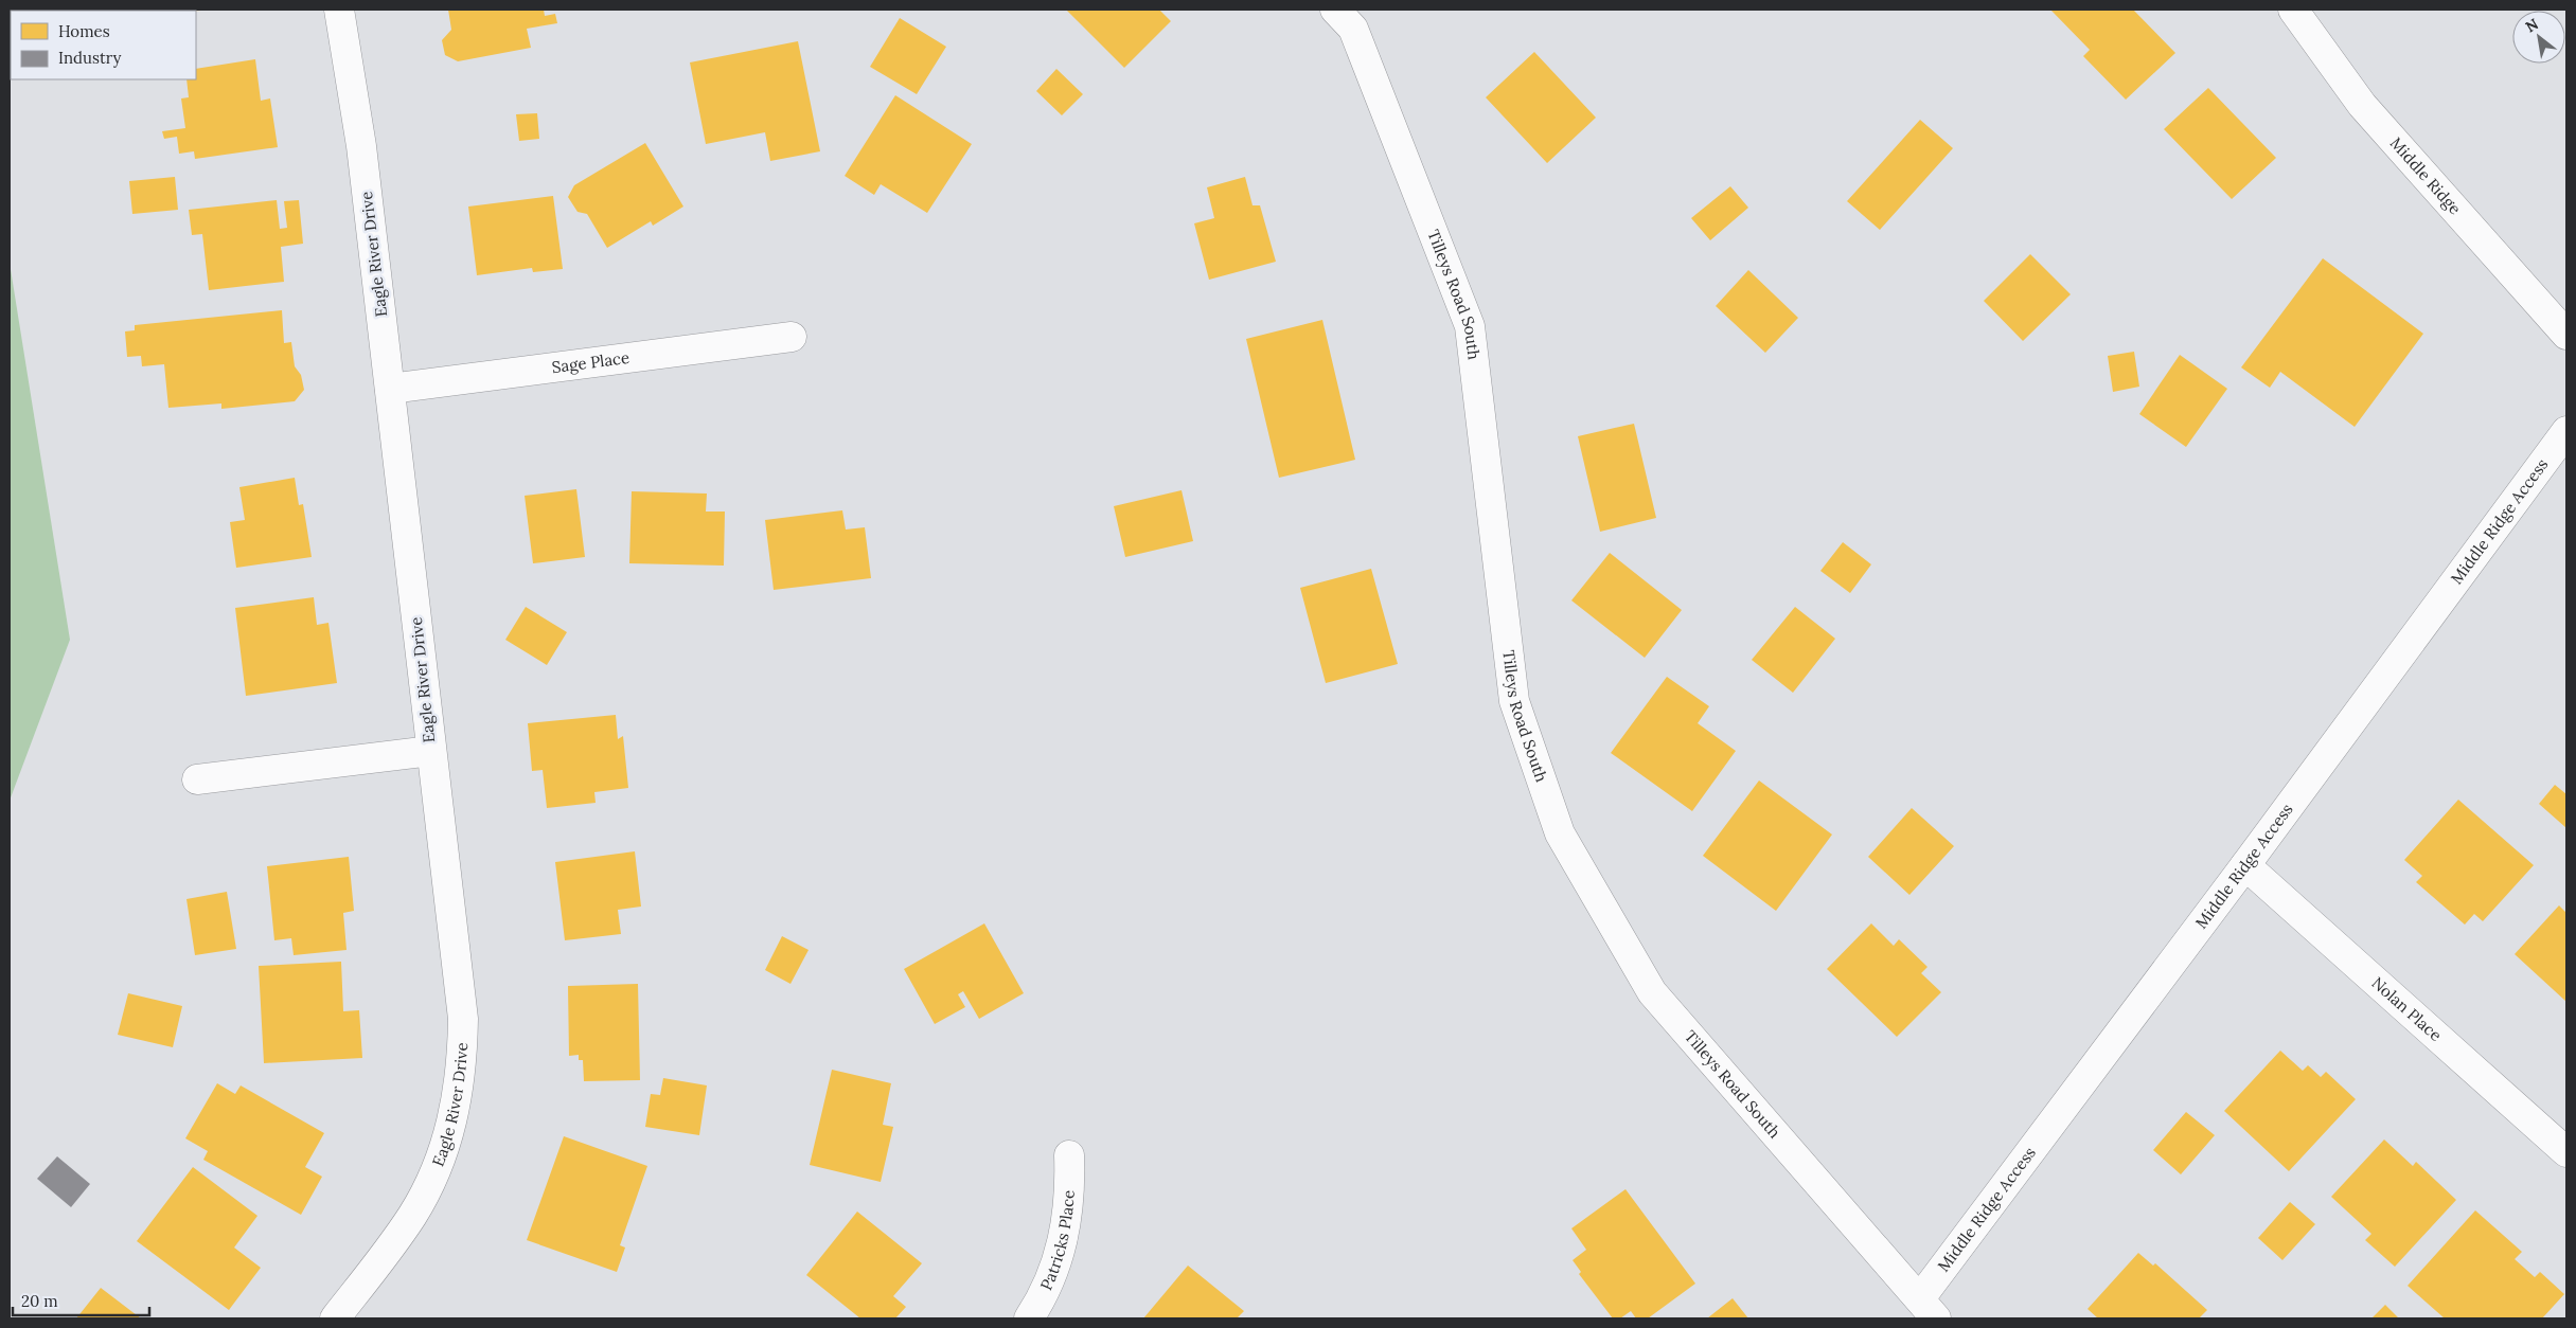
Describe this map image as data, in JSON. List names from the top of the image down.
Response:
{
  "streets": {
    "street": [
      "Middle Ridge",
      "Eagle River Drive",
      "Tilleys Road South",
      "Sage Place",
      "Middle Ridge Access",
      "Nolan Place",
      "Patricks Place"
    ]
  },
  "crossings": [
    ["Eagle River Drive", "Sage Place"],
    ["Tilleys Road South", "Middle Ridge Access"],
    ["Middle Ridge Access", "Nolan Place"]
  ],
  "legend": ["Homes", "Industry"],
  "scale_bar": "20 m",
  "north": "top left"
}
